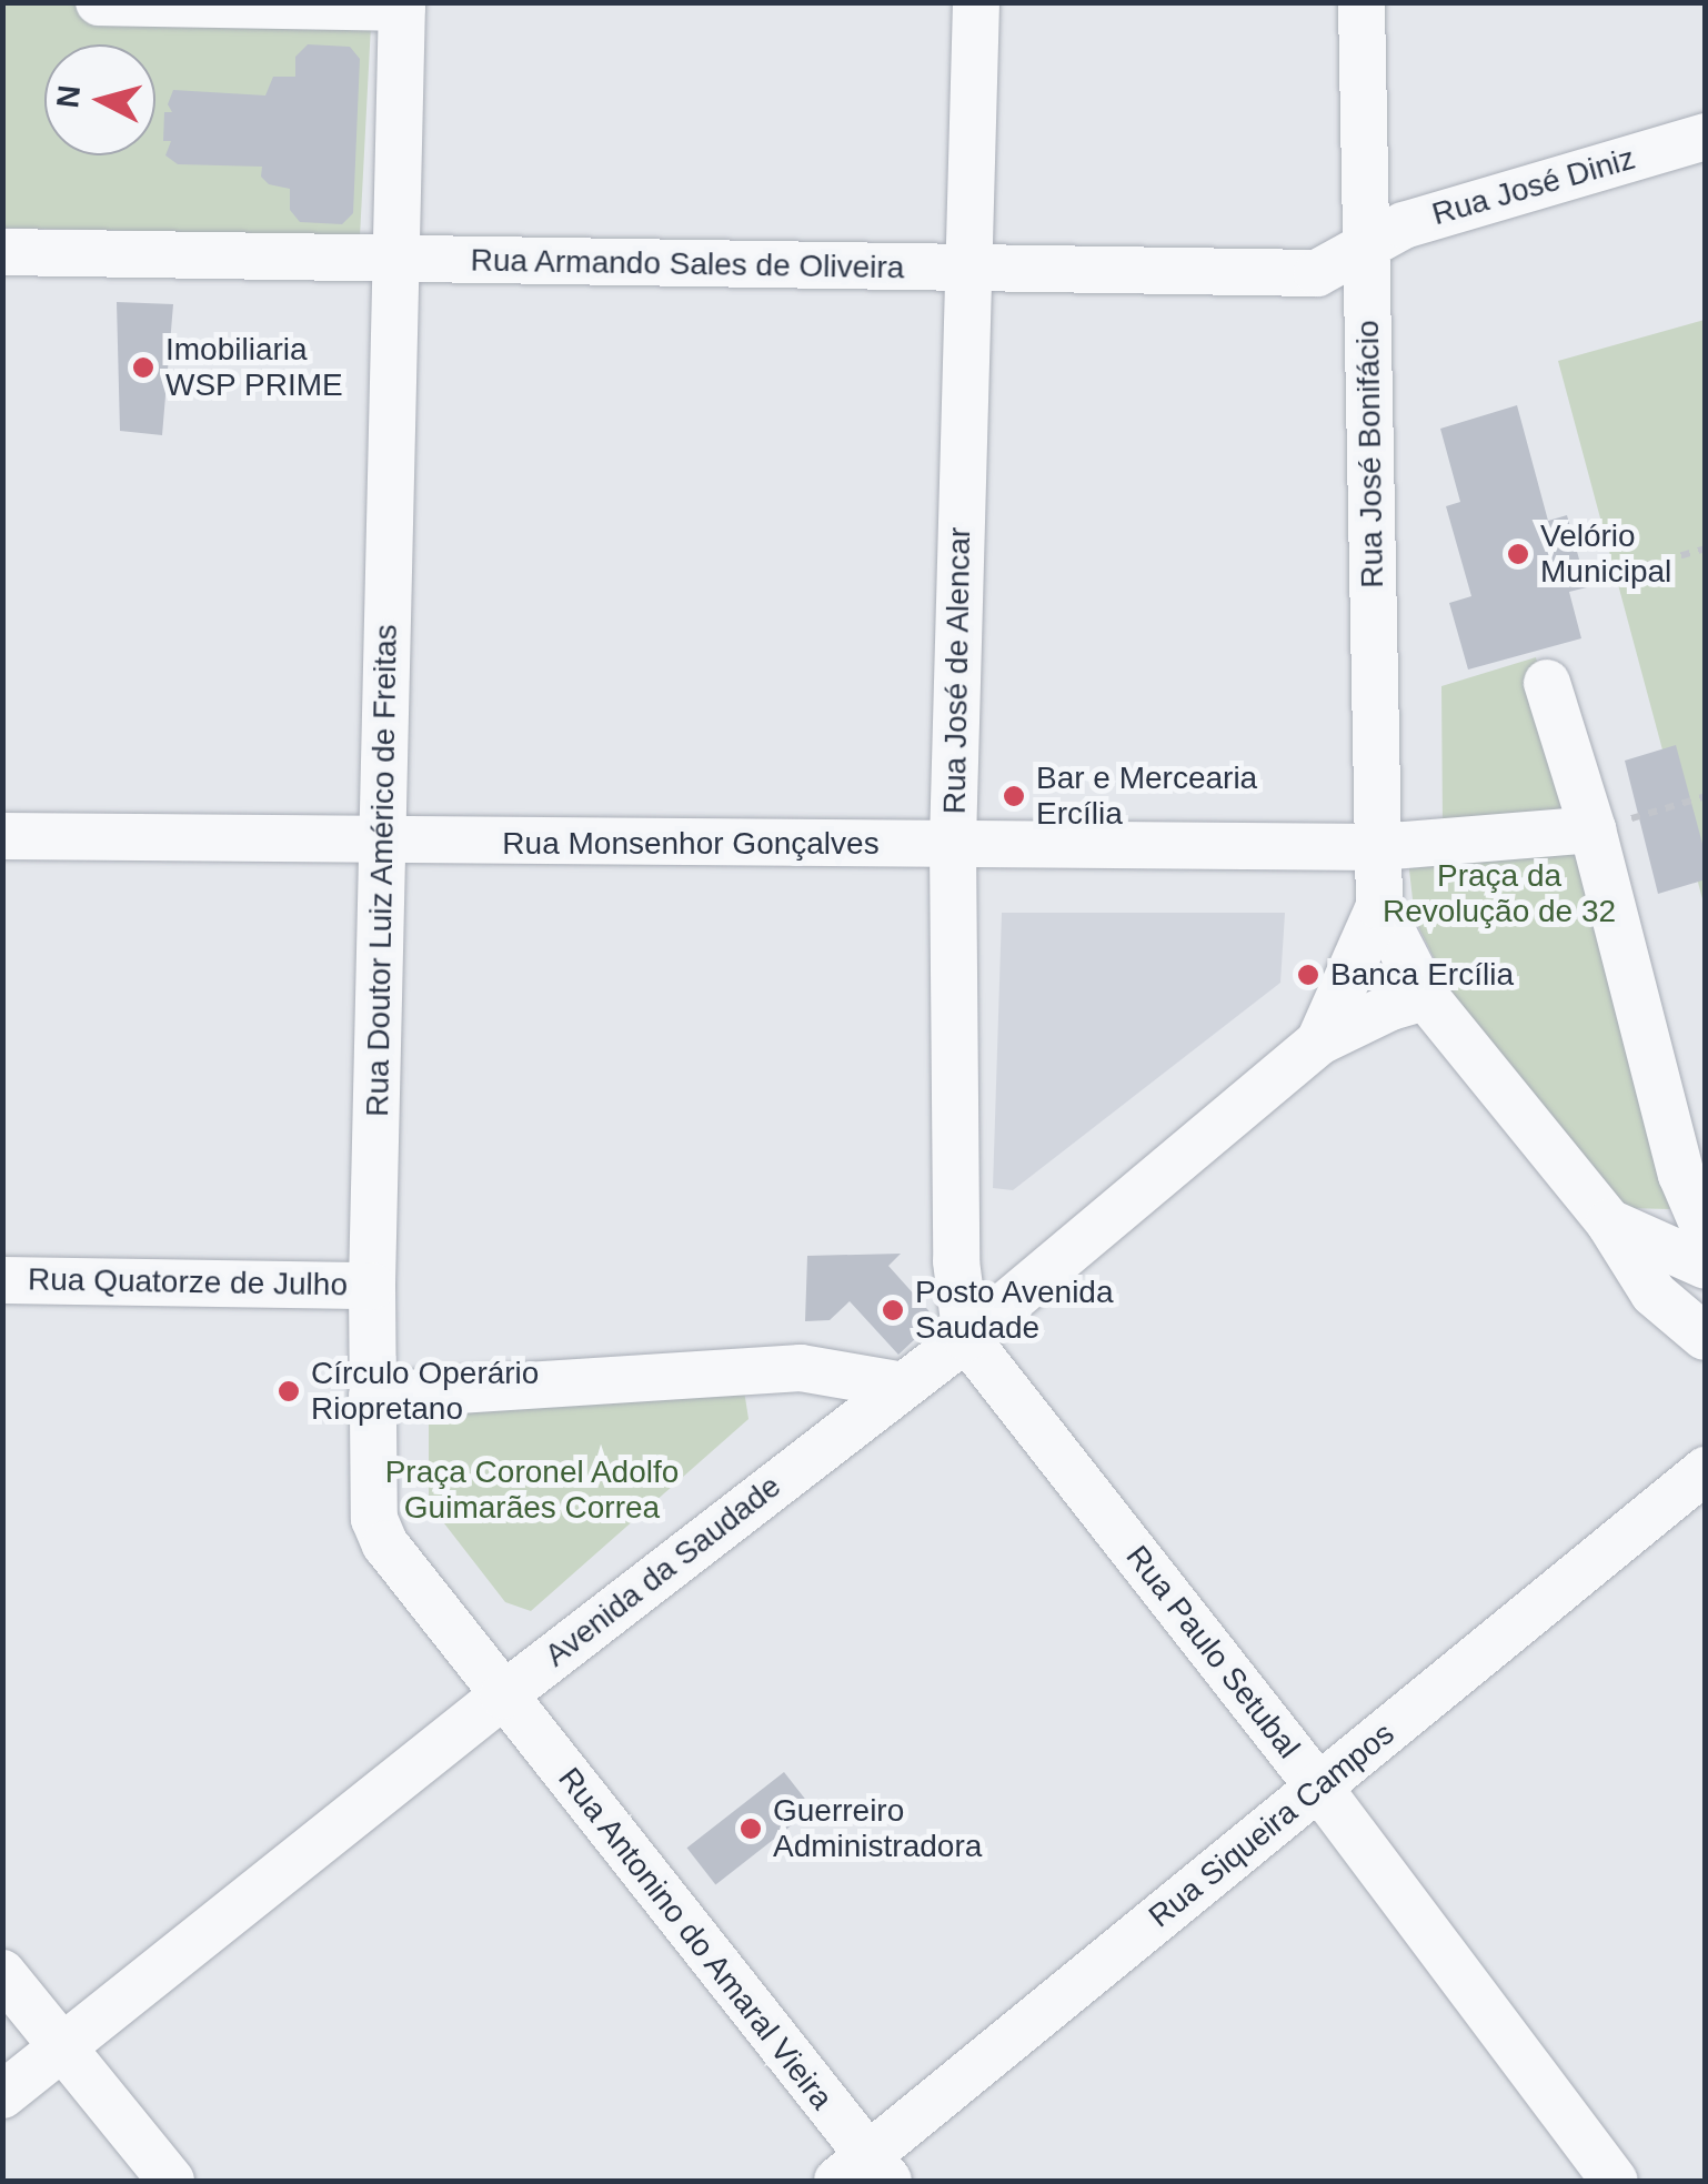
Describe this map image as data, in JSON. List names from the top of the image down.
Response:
{
  "streets": {
    "street": [
      "Rua José Diniz",
      "Rua Armando Sales de Oliveira",
      "Rua José Bonifácio",
      "Rua José de Alencar",
      "Rua Monsenhor Gonçalves",
      "Rua Doutor Luiz Américo de Freitas",
      "Rua Quatorze de Julho",
      "Avenida da Saudade",
      "Rua Paulo Setubal",
      "Rua Siqueira Campos",
      "Rua Antonino do Amaral Vieira"
    ]
  },
  "crossings": [
    ["Rua José Diniz", "Rua Armando Sales de Oliveira"],
    ["Rua José Diniz", "Rua José Bonifácio"],
    ["Rua Armando Sales de Oliveira", "Rua José Bonifácio"],
    ["Rua Armando Sales de Oliveira", "Rua José de Alencar"],
    ["Rua Armando Sales de Oliveira", "Rua Doutor Luiz Américo de Freitas"],
    ["Rua José Bonifácio", "Rua Monsenhor Gonçalves"],
    ["Rua José Bonifácio", "Avenida da Saudade"],
    ["Rua José de Alencar", "Rua Monsenhor Gonçalves"],
    ["Rua José de Alencar", "Avenida da Saudade"],
    ["Rua José de Alencar", "Rua Paulo Setubal"],
    ["Rua Monsenhor Gonçalves", "Rua Doutor Luiz Américo de Freitas"],
    ["Rua Doutor Luiz Américo de Freitas", "Rua Quatorze de Julho"],
    ["Rua Doutor Luiz Américo de Freitas", "Avenida da Saudade"],
    ["Rua Doutor Luiz Américo de Freitas", "Rua Antonino do Amaral Vieira"],
    ["Avenida da Saudade", "Rua Paulo Setubal"],
    ["Avenida da Saudade", "Rua Antonino do Amaral Vieira"],
    ["Rua Paulo Setubal", "Rua Siqueira Campos"],
    ["Rua Siqueira Campos", "Rua Antonino do Amaral Vieira"]
  ],
  "parks": ["Praça da Revolução de 32", "Praça Coronel Adolfo Guimarães Correa"],
  "places": [
    "Imobiliaria WSP PRIME",
    "Velório Municipal",
    "Bar e Mercearia Ercília",
    "Banca Ercília",
    "Posto Avenida Saudade",
    "Círculo Operário Riopretano",
    "Guerreiro Administradora"
  ],
  "north": "left"
}
